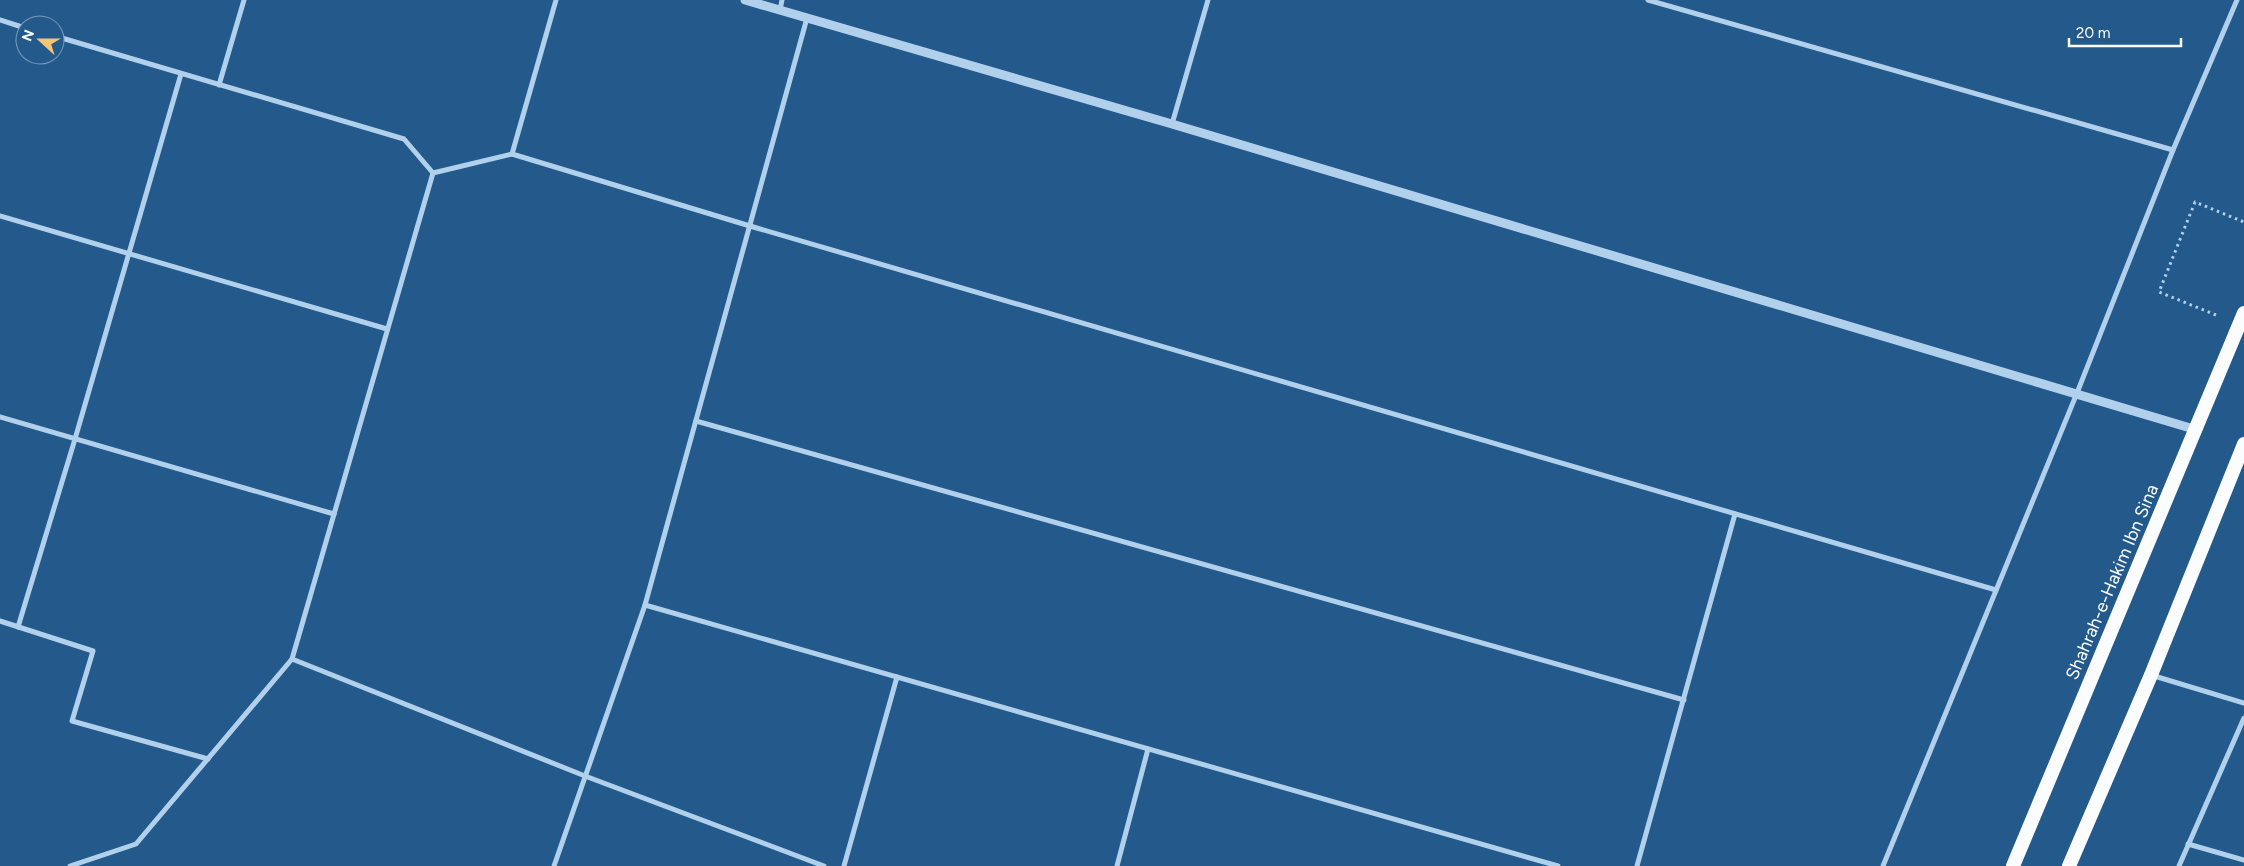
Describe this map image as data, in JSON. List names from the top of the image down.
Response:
{
  "streets": {
    "highway": ["Shahrah-e-Hakim Ibn Sina"]
  },
  "scale_bar": "20 m",
  "north": "left"
}
